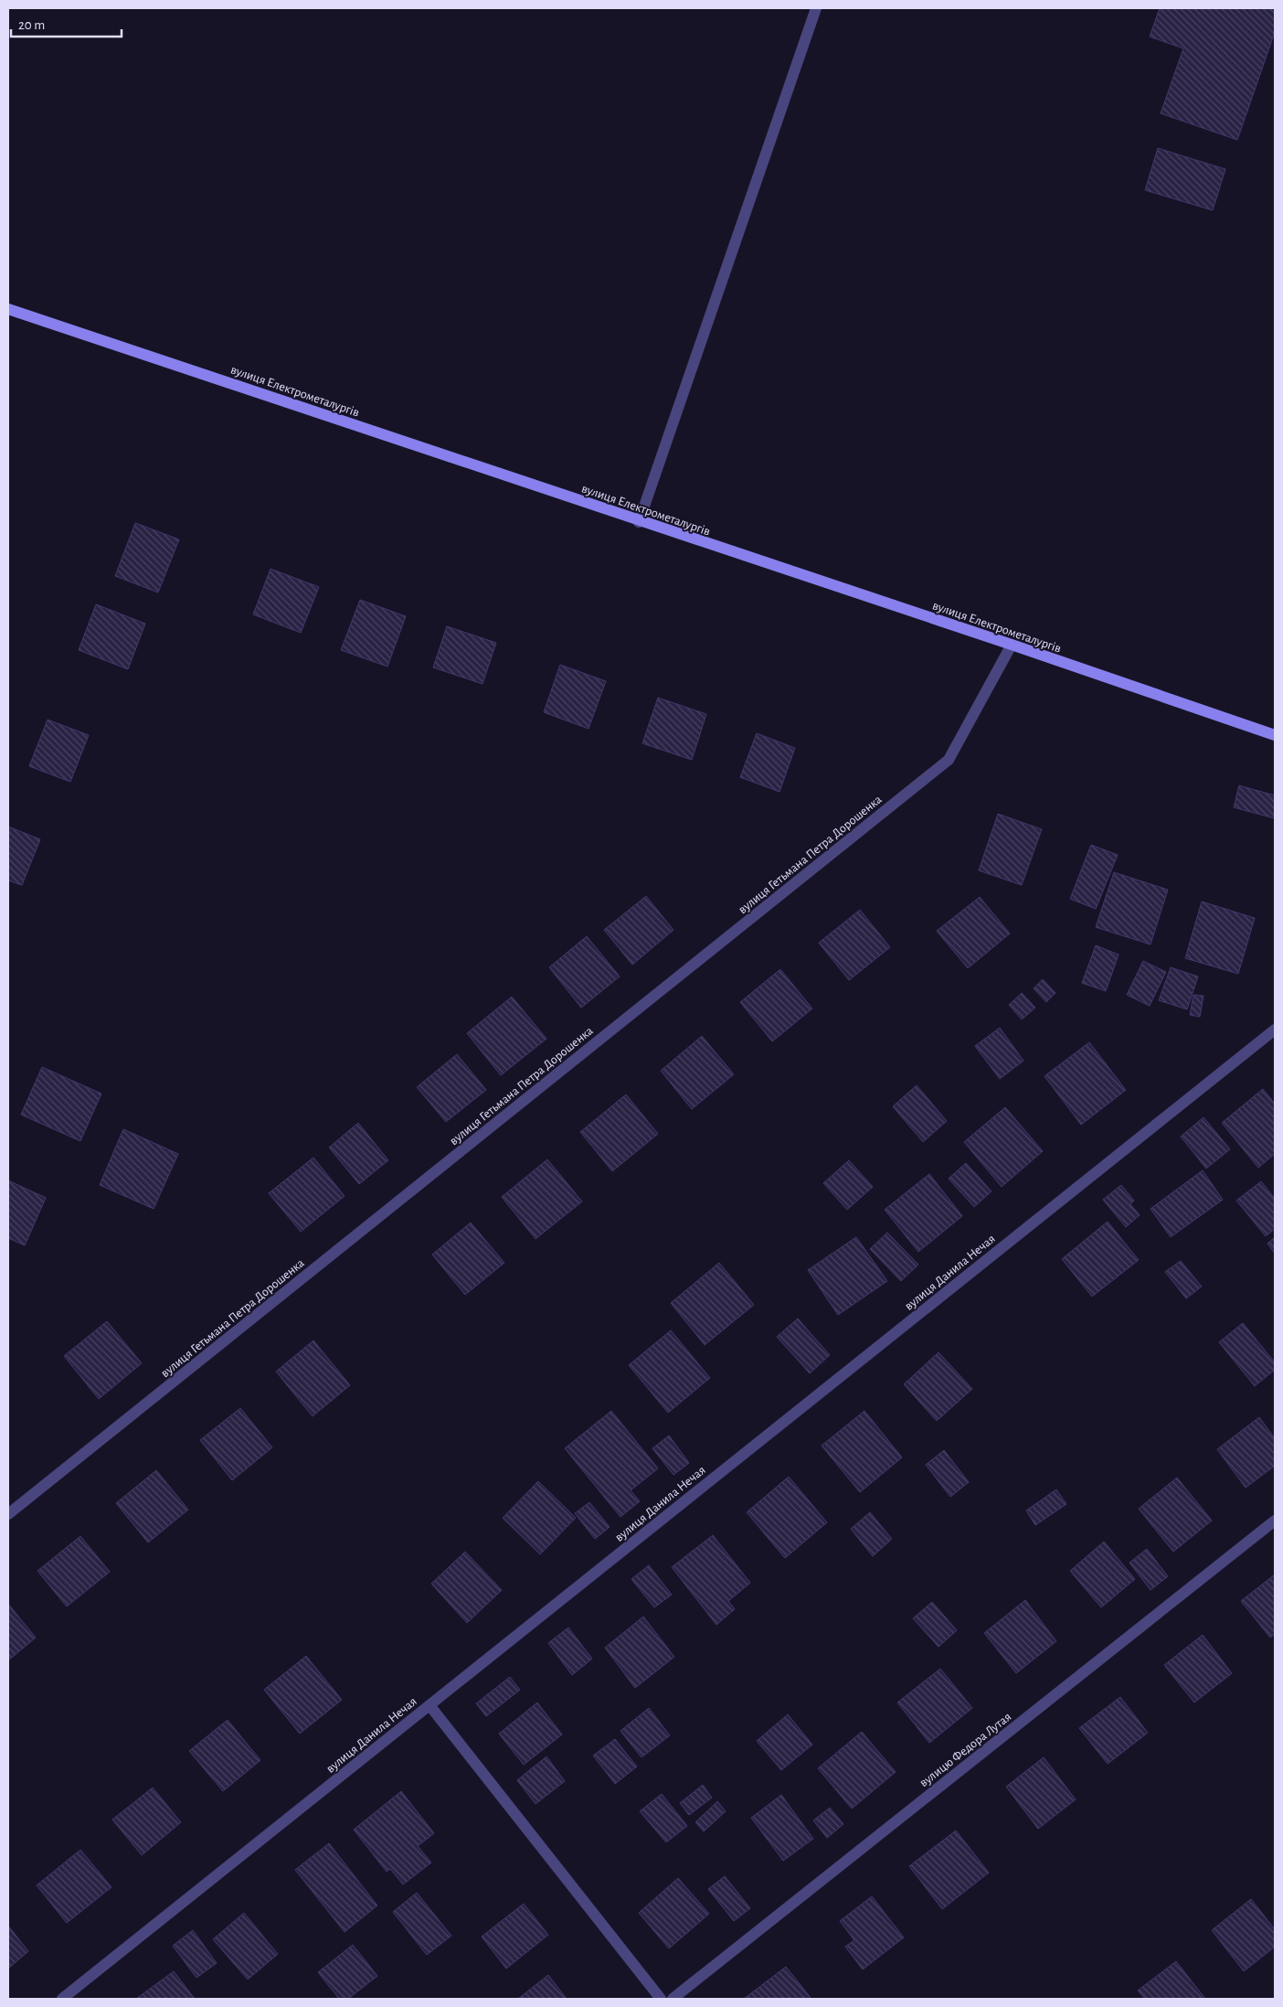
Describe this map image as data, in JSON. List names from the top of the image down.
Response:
{
  "streets": {
    "main road": ["вулиця Електрометалургів"],
    "street": ["вулиця Гетьмана Петра Дорошенка", "вулиця Данила Нечая", "вулицю Федора Лутая"]
  },
  "crossings": [
    ["вулиця Електрометалургів", "вулиця Гетьмана Петра Дорошенка"]
  ],
  "scale_bar": "20 m"
}
